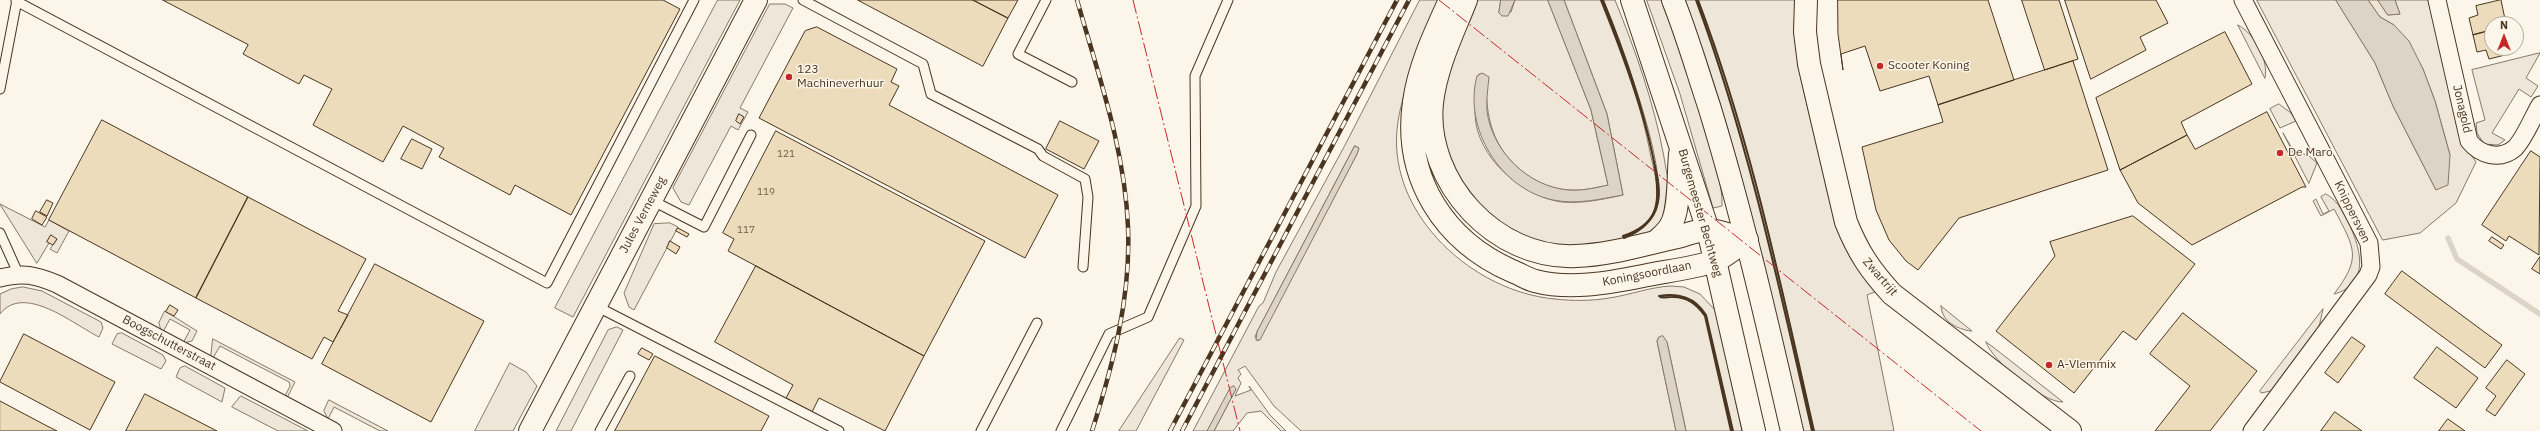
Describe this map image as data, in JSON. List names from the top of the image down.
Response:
{
  "streets": {
    "street": [
      "Jonagold",
      "Knippersven",
      "Burgemeester Bechtweg",
      "Jules Verneweg",
      "Koningsoordlaan",
      "Zwartrijt",
      "Boogschutterstraat"
    ]
  },
  "crossings": [
    ["Burgemeester Bechtweg", "Koningsoordlaan"]
  ],
  "places": [
    "Scooter Koning",
    "123 Machineverhuur",
    "De Maro",
    "A-Vlemmix"
  ],
  "house_numbers": ["121", "119", "117"],
  "north": "top"
}
